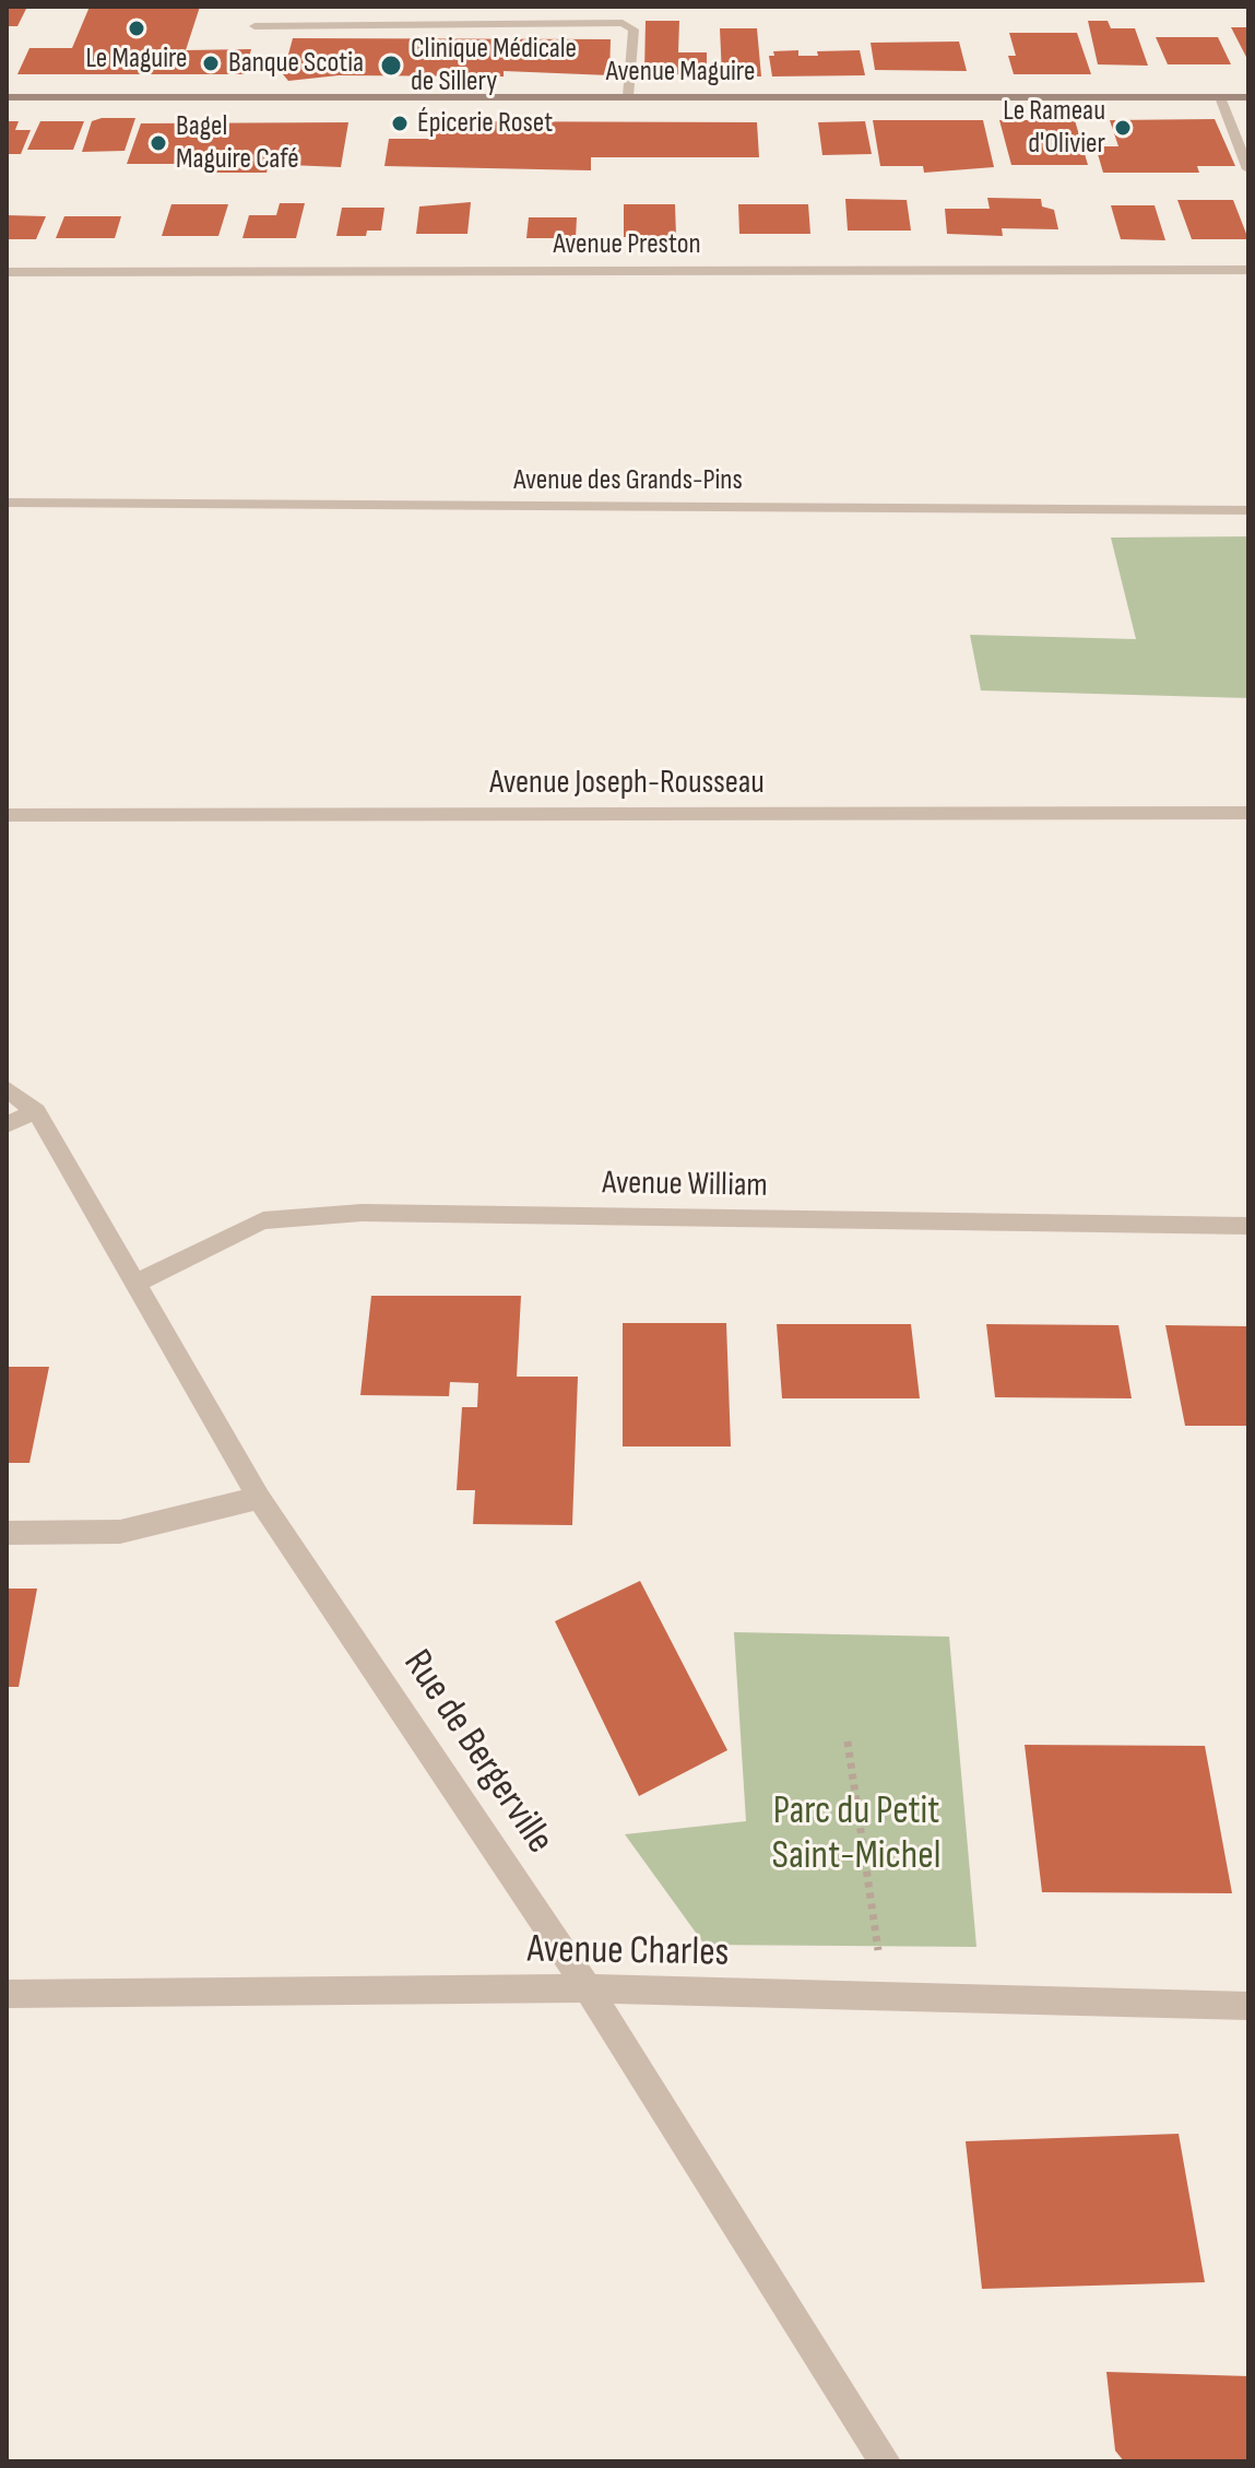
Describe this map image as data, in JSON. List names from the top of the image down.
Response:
{
  "streets": {
    "street": [
      "Avenue Maguire",
      "Avenue Preston",
      "Avenue des Grands-Pins",
      "Avenue Joseph-Rousseau",
      "Avenue William",
      "Rue de Bergerville",
      "Avenue Charles"
    ]
  },
  "crossings": [
    ["Avenue William", "Rue de Bergerville"],
    ["Rue de Bergerville", "Avenue Charles"]
  ],
  "parks": ["Parc du Petit Saint-Michel"],
  "places": [
    "Le Maguire",
    "Banque Scotia",
    "Clinique Médicale de Sillery",
    "Épicerie Roset",
    "Le Rameau d'Olivier",
    "Bagel Maguire Café"
  ]
}
